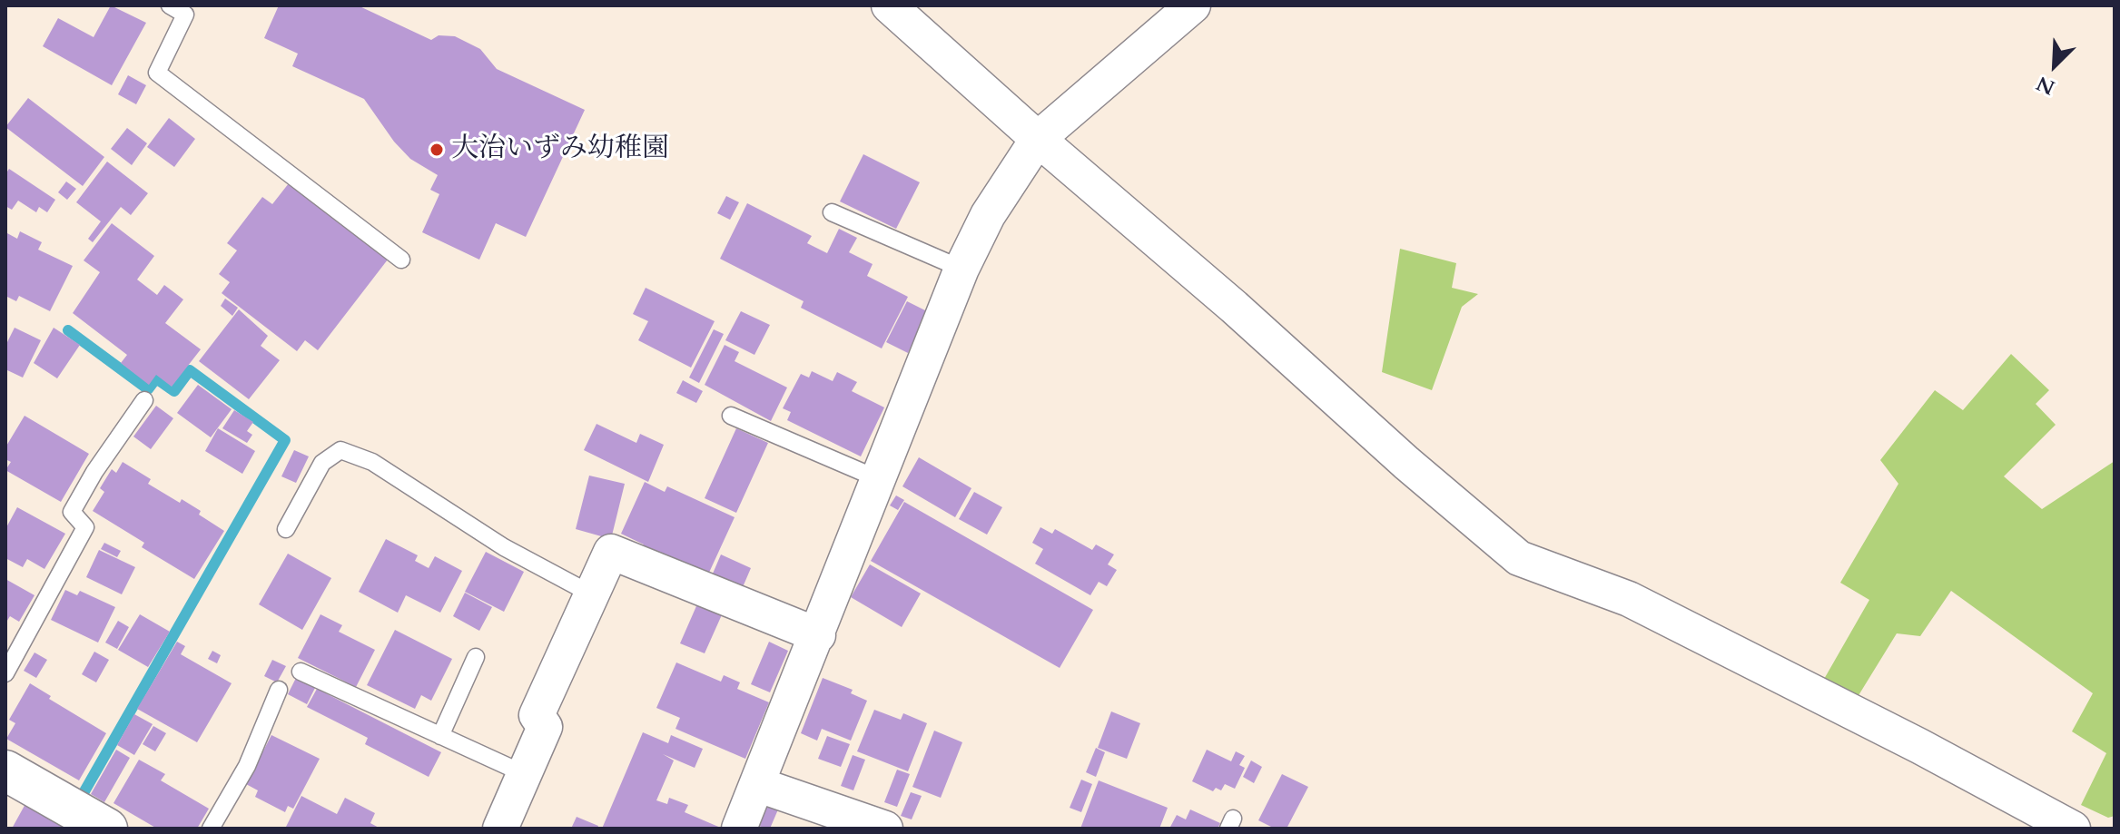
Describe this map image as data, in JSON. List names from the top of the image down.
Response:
{
  "places": ["大治いずみ幼稚園"],
  "north": "bottom left"
}
